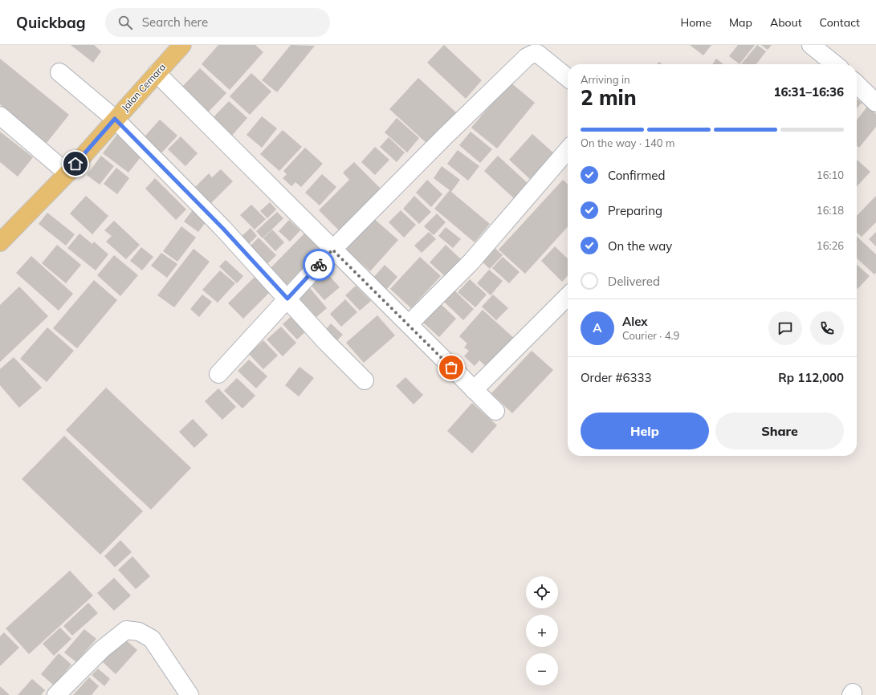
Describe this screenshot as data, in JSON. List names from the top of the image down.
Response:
{
  "streets": {
    "main road": ["Jalan Cemara"]
  },
  "page": {
    "header": "Quickbag",
    "search": "Search here",
    "nav": [
      "Home",
      "Map",
      "About",
      "Contact"
    ],
    "heading": ["2 min", "Arriving in", "16:31–16:36"],
    "panel": [
      "Alex",
      "Courier · 4.9",
      "Order #6333",
      "Rp 112,000"
    ],
    "bar": "On the way · 140 m",
    "list": [
      ["Confirmed", "16:10"],
      ["Preparing", "16:18"],
      ["On the way", "16:26"],
      "Delivered"
    ],
    "round": "A",
    "buttons": ["Help", "Share"],
    "map_buttons": ["+", "−"]
  }
}
